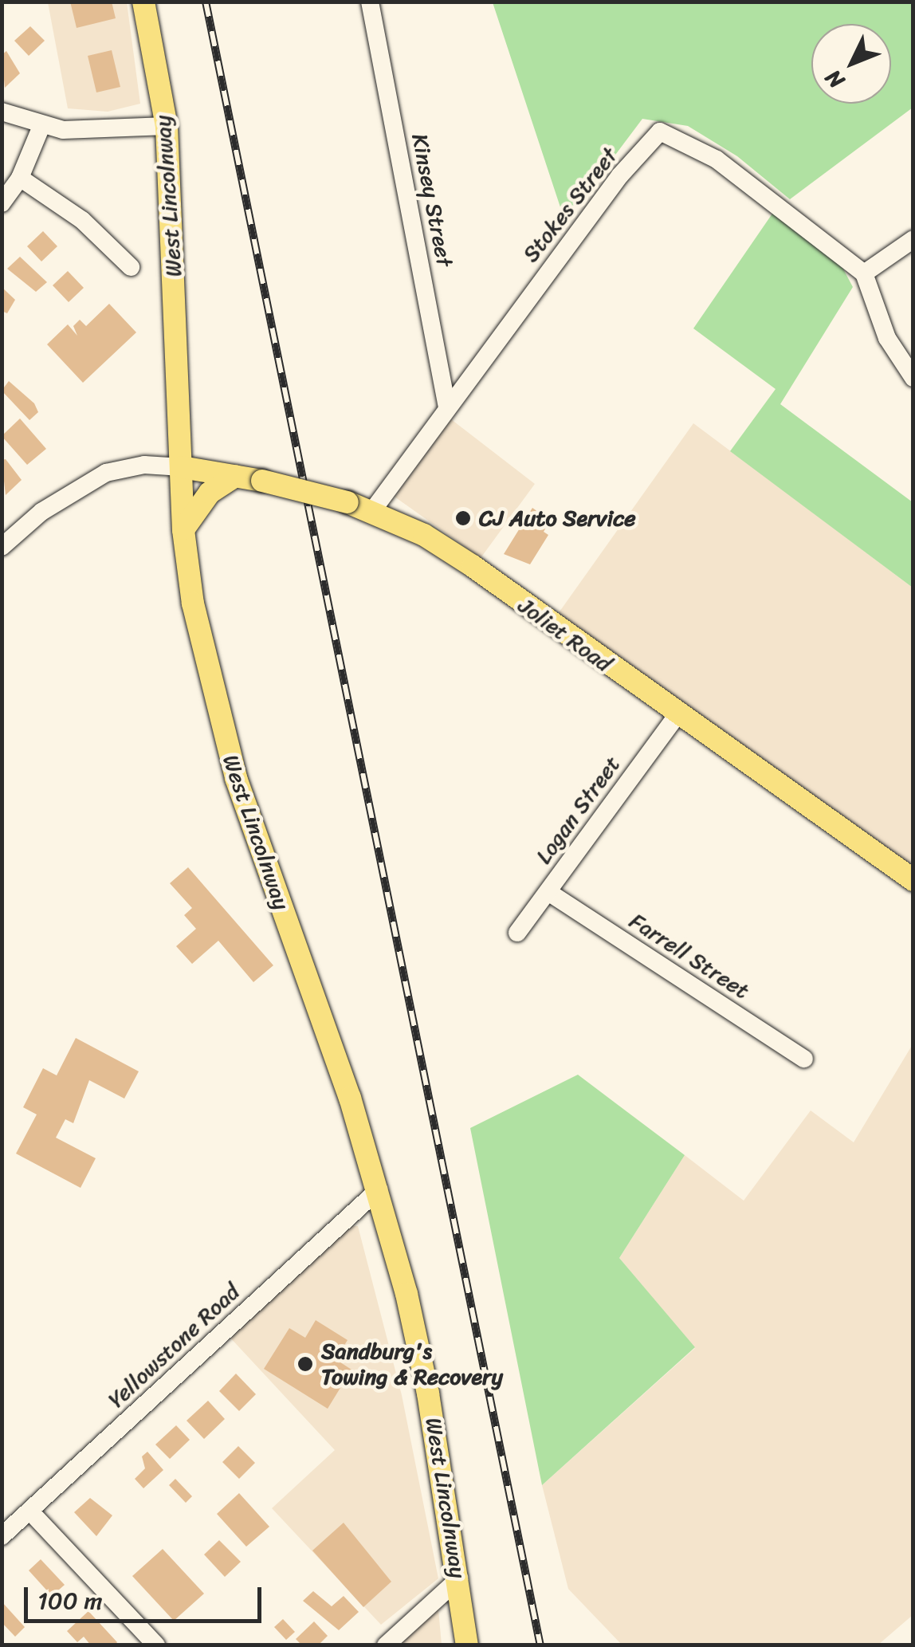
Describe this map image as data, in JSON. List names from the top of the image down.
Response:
{
  "streets": {
    "main road": ["West Lincolnway", "Joliet Road"],
    "street": [
      "Kinsey Street",
      "Stokes Street",
      "Logan Street",
      "Farrell Street",
      "Yellowstone Road"
    ]
  },
  "crossings": [
    ["West Lincolnway", "Joliet Road"],
    ["West Lincolnway", "Yellowstone Road"],
    ["Kinsey Street", "Stokes Street"],
    ["Stokes Street", "Joliet Road"],
    ["Joliet Road", "Logan Street"],
    ["Logan Street", "Farrell Street"]
  ],
  "places": ["CJ Auto Service", "Sandburg's Towing & Recovery"],
  "scale_bar": "100 m",
  "north": "bottom left"
}
